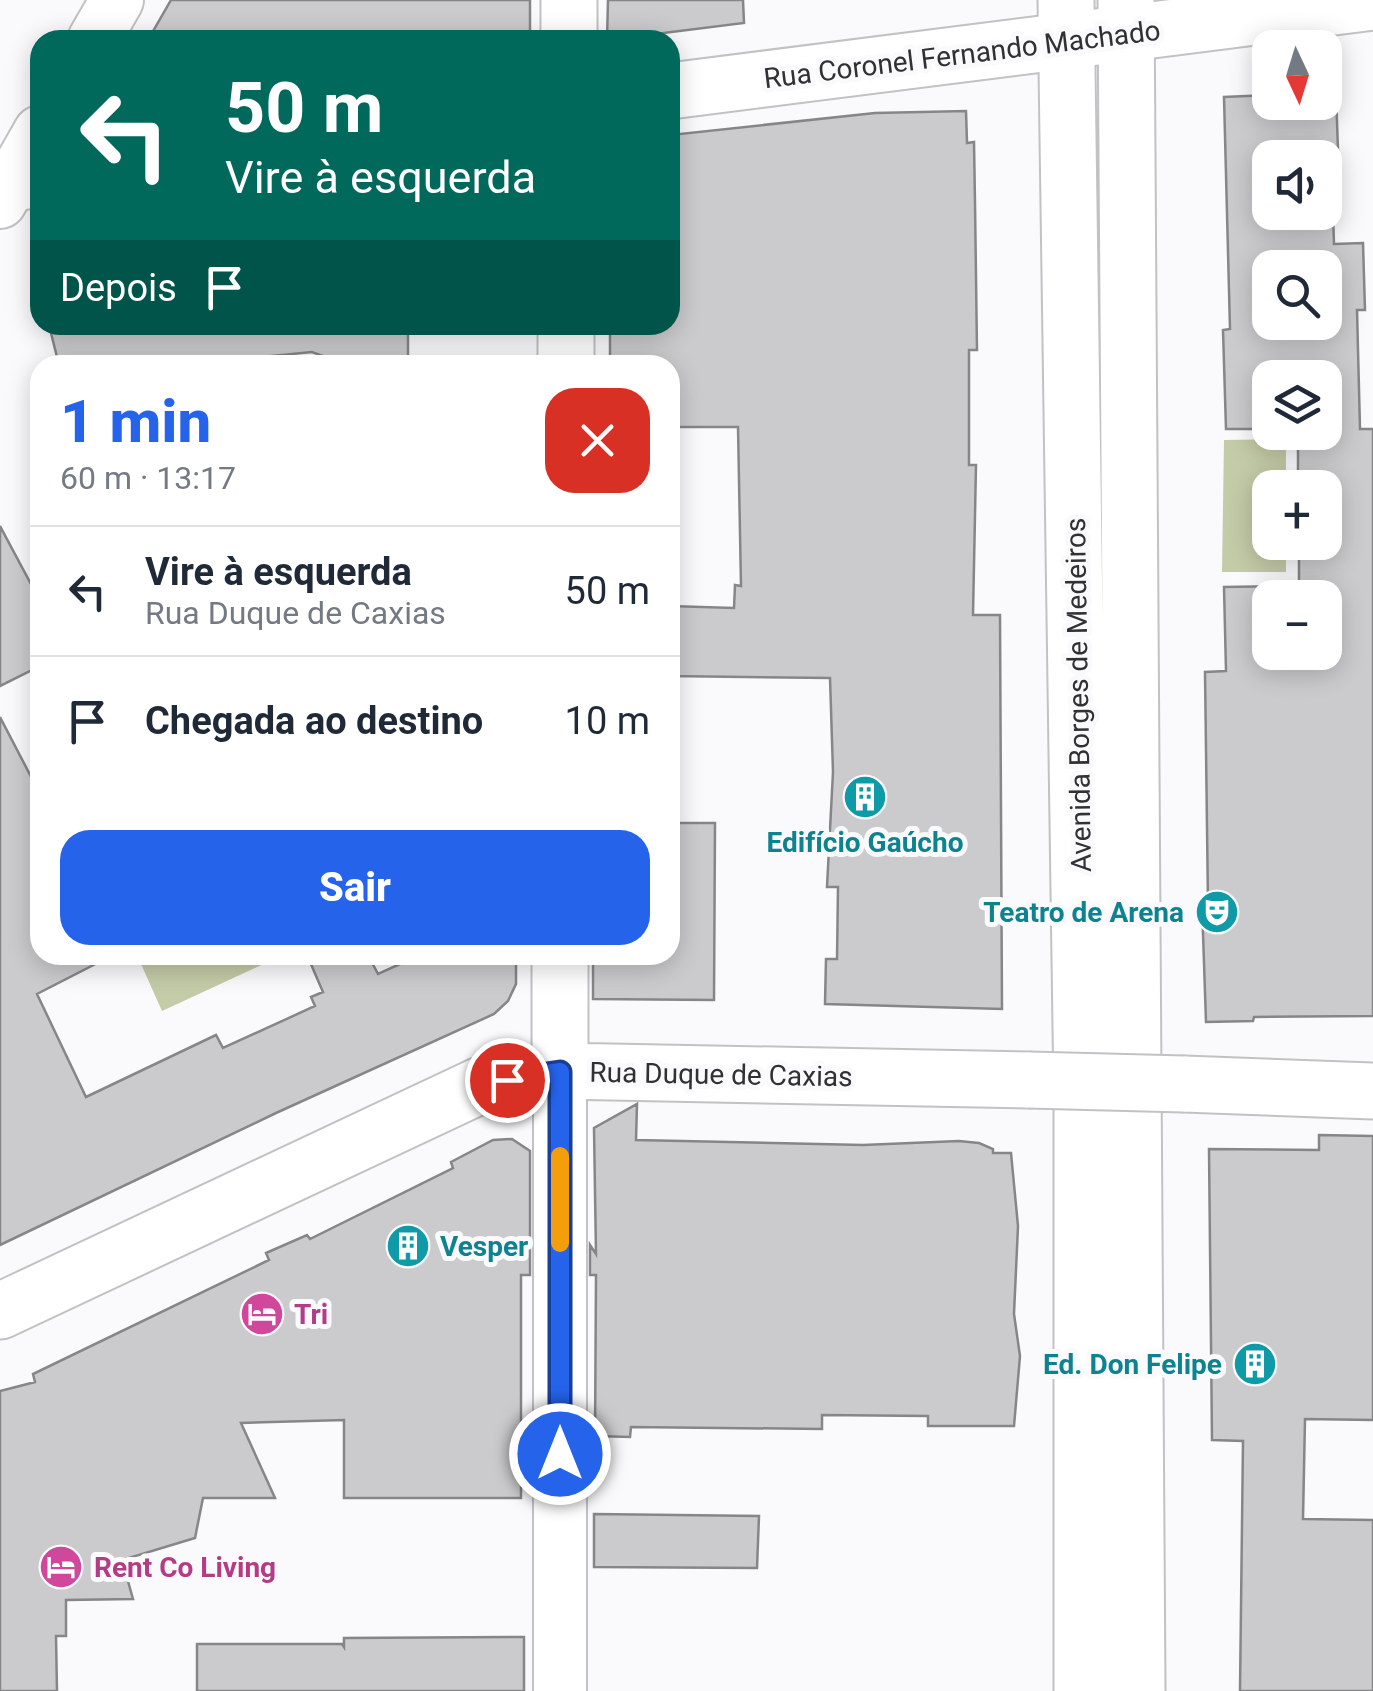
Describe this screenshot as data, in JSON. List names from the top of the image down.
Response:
{
  "streets": {
    "main road": ["Rua Coronel Fernando Machado", "Avenida Borges de Medeiros", "Rua Duque de Caxias"]
  },
  "crossings": [
    ["Rua Coronel Fernando Machado", "Avenida Borges de Medeiros"]
  ],
  "places": {
    "building": ["Edifício Gaúcho", "Vesper", "Ed. Don Felipe"],
    "theatre": ["Teatro de Arena"],
    "hotel": ["Tri", "Rent Co Living"]
  },
  "north": "bottom",
  "page": {
    "map_buttons": ["+", "−"],
    "turn": ["50 m", "Vire à esquerda"],
    "then": "Depois",
    "heading": ["1 min", "60 m · 13:17"],
    "list": [
      {
        "name": "Vire à esquerda",
        "note": "Rua Duque de Caxias",
        "value": "50 m"
      },
      {
        "name": "Chegada ao destino",
        "value": "10 m"
      }
    ],
    "buttons": "Sair"
  }
}
